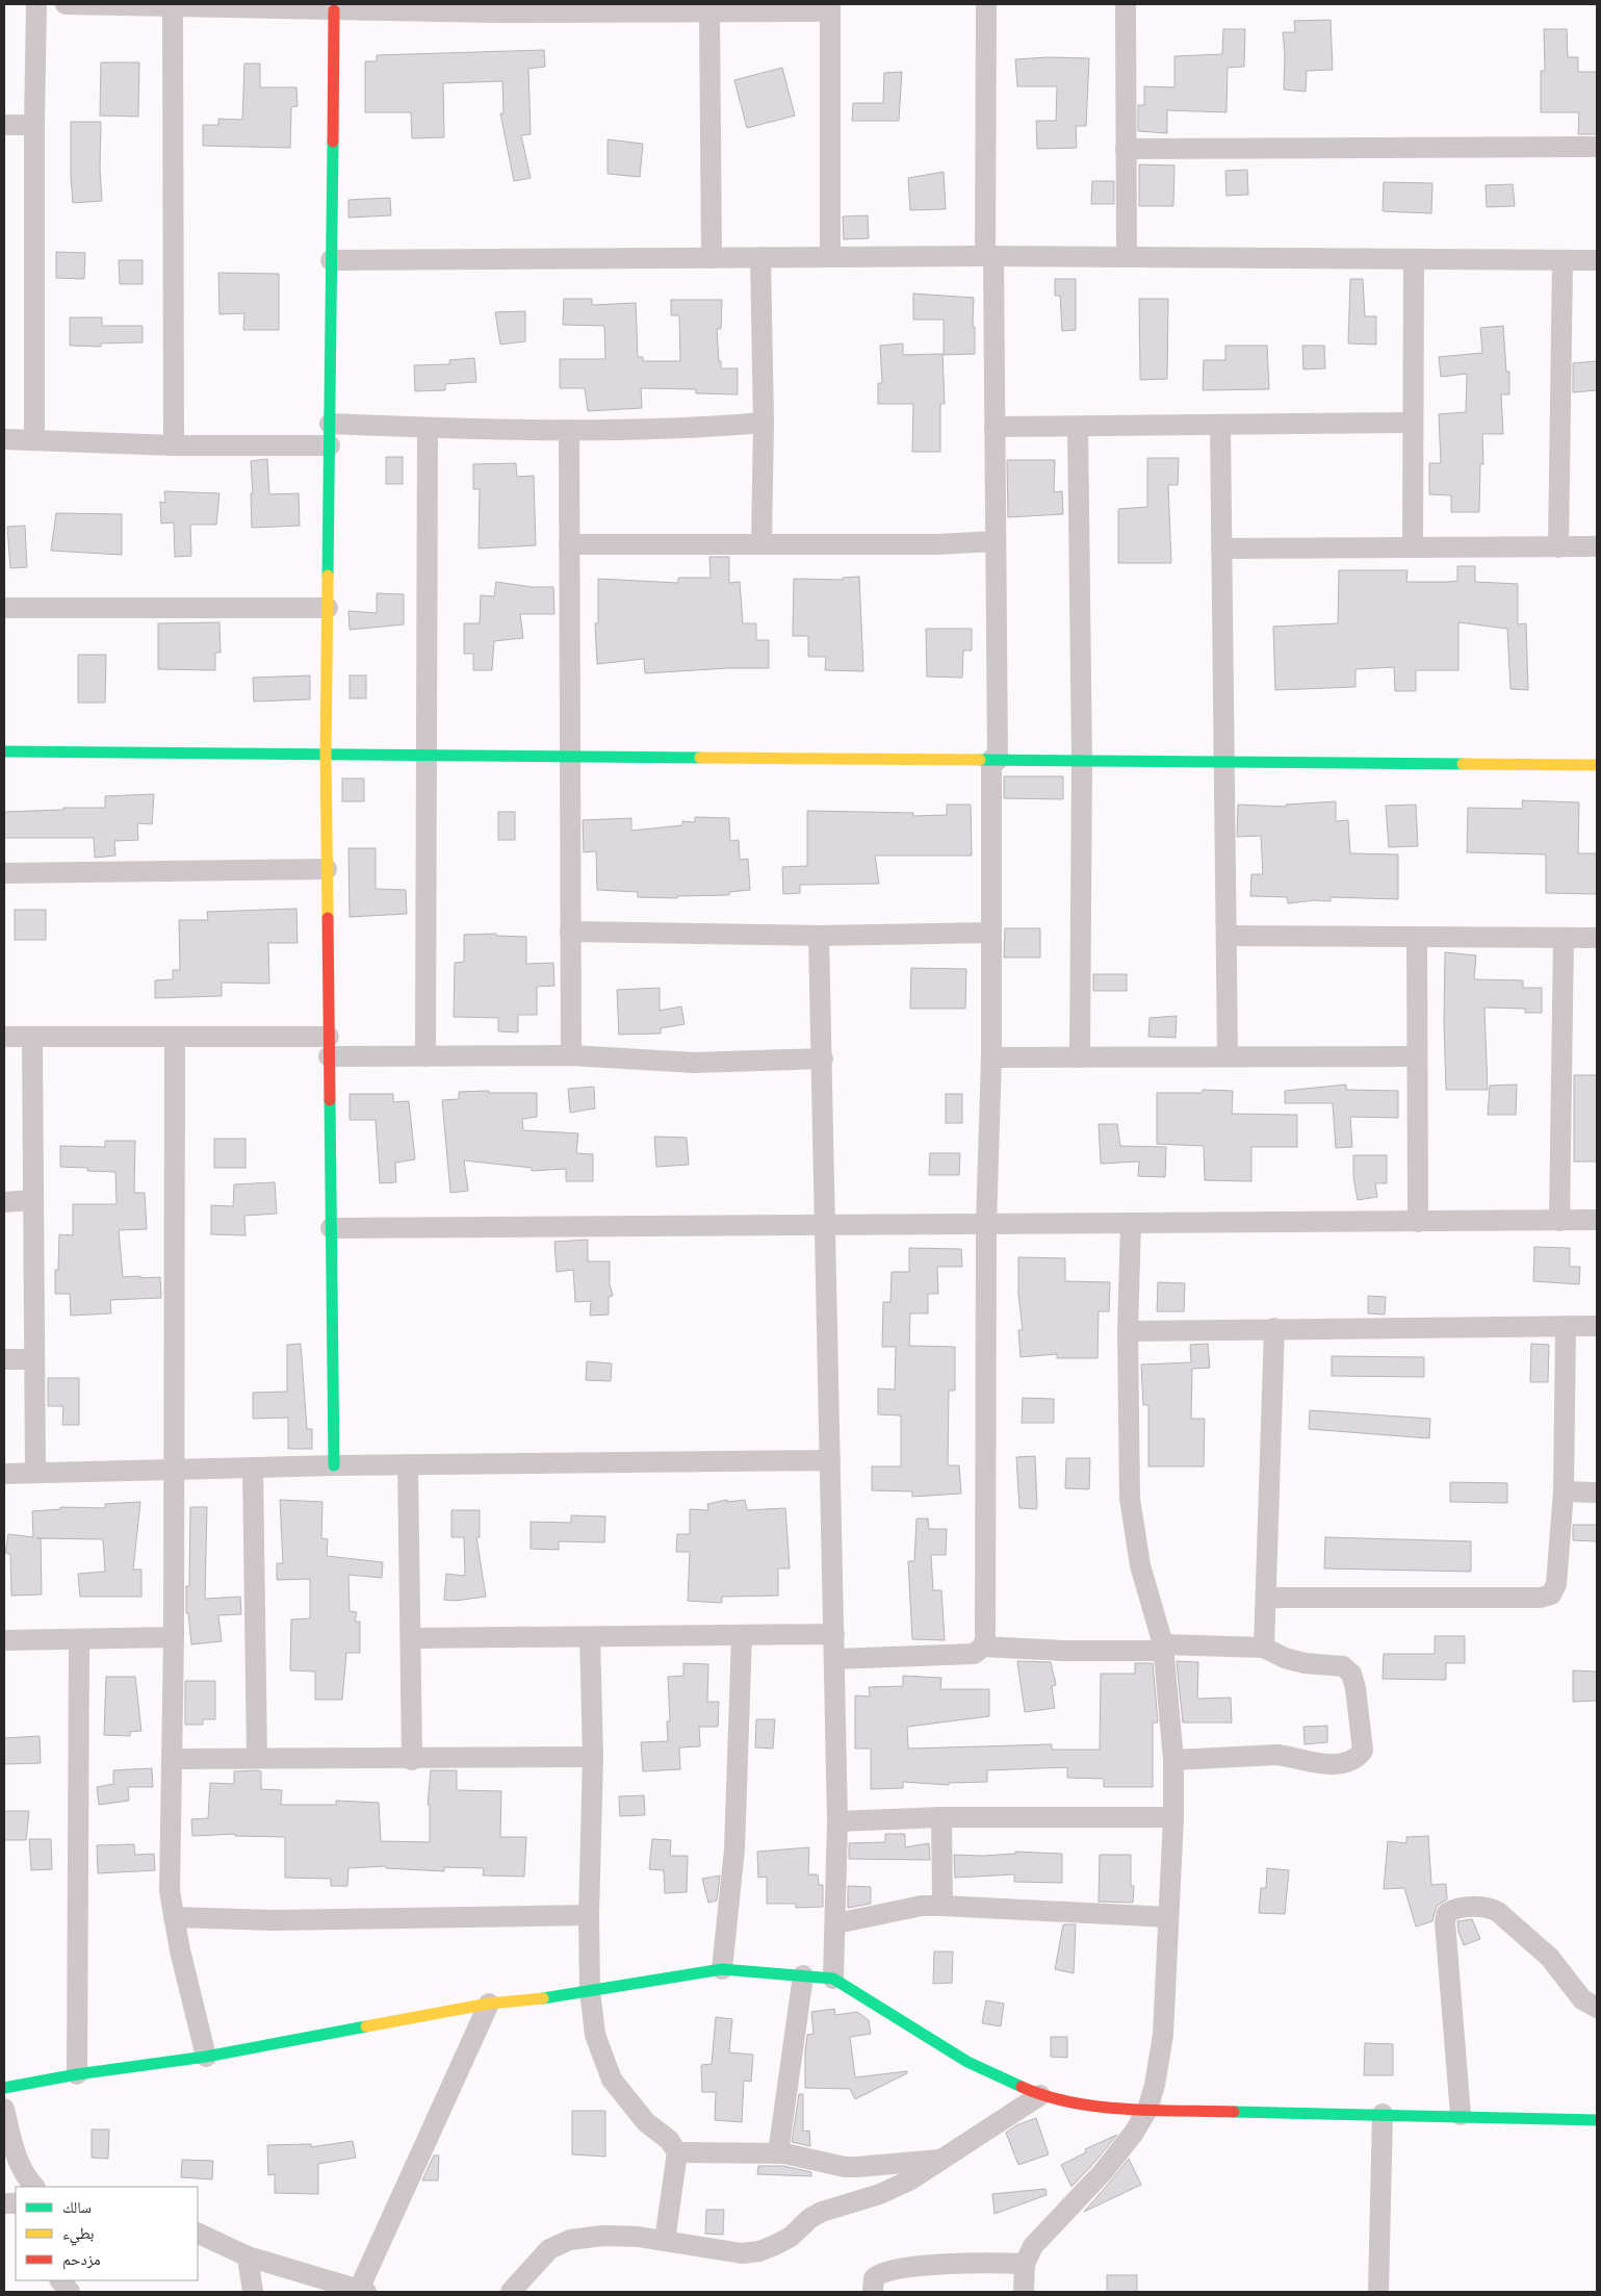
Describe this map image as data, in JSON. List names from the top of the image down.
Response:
{
  "legend": ["سالك", "بطيء", "مزدحم"]
}
